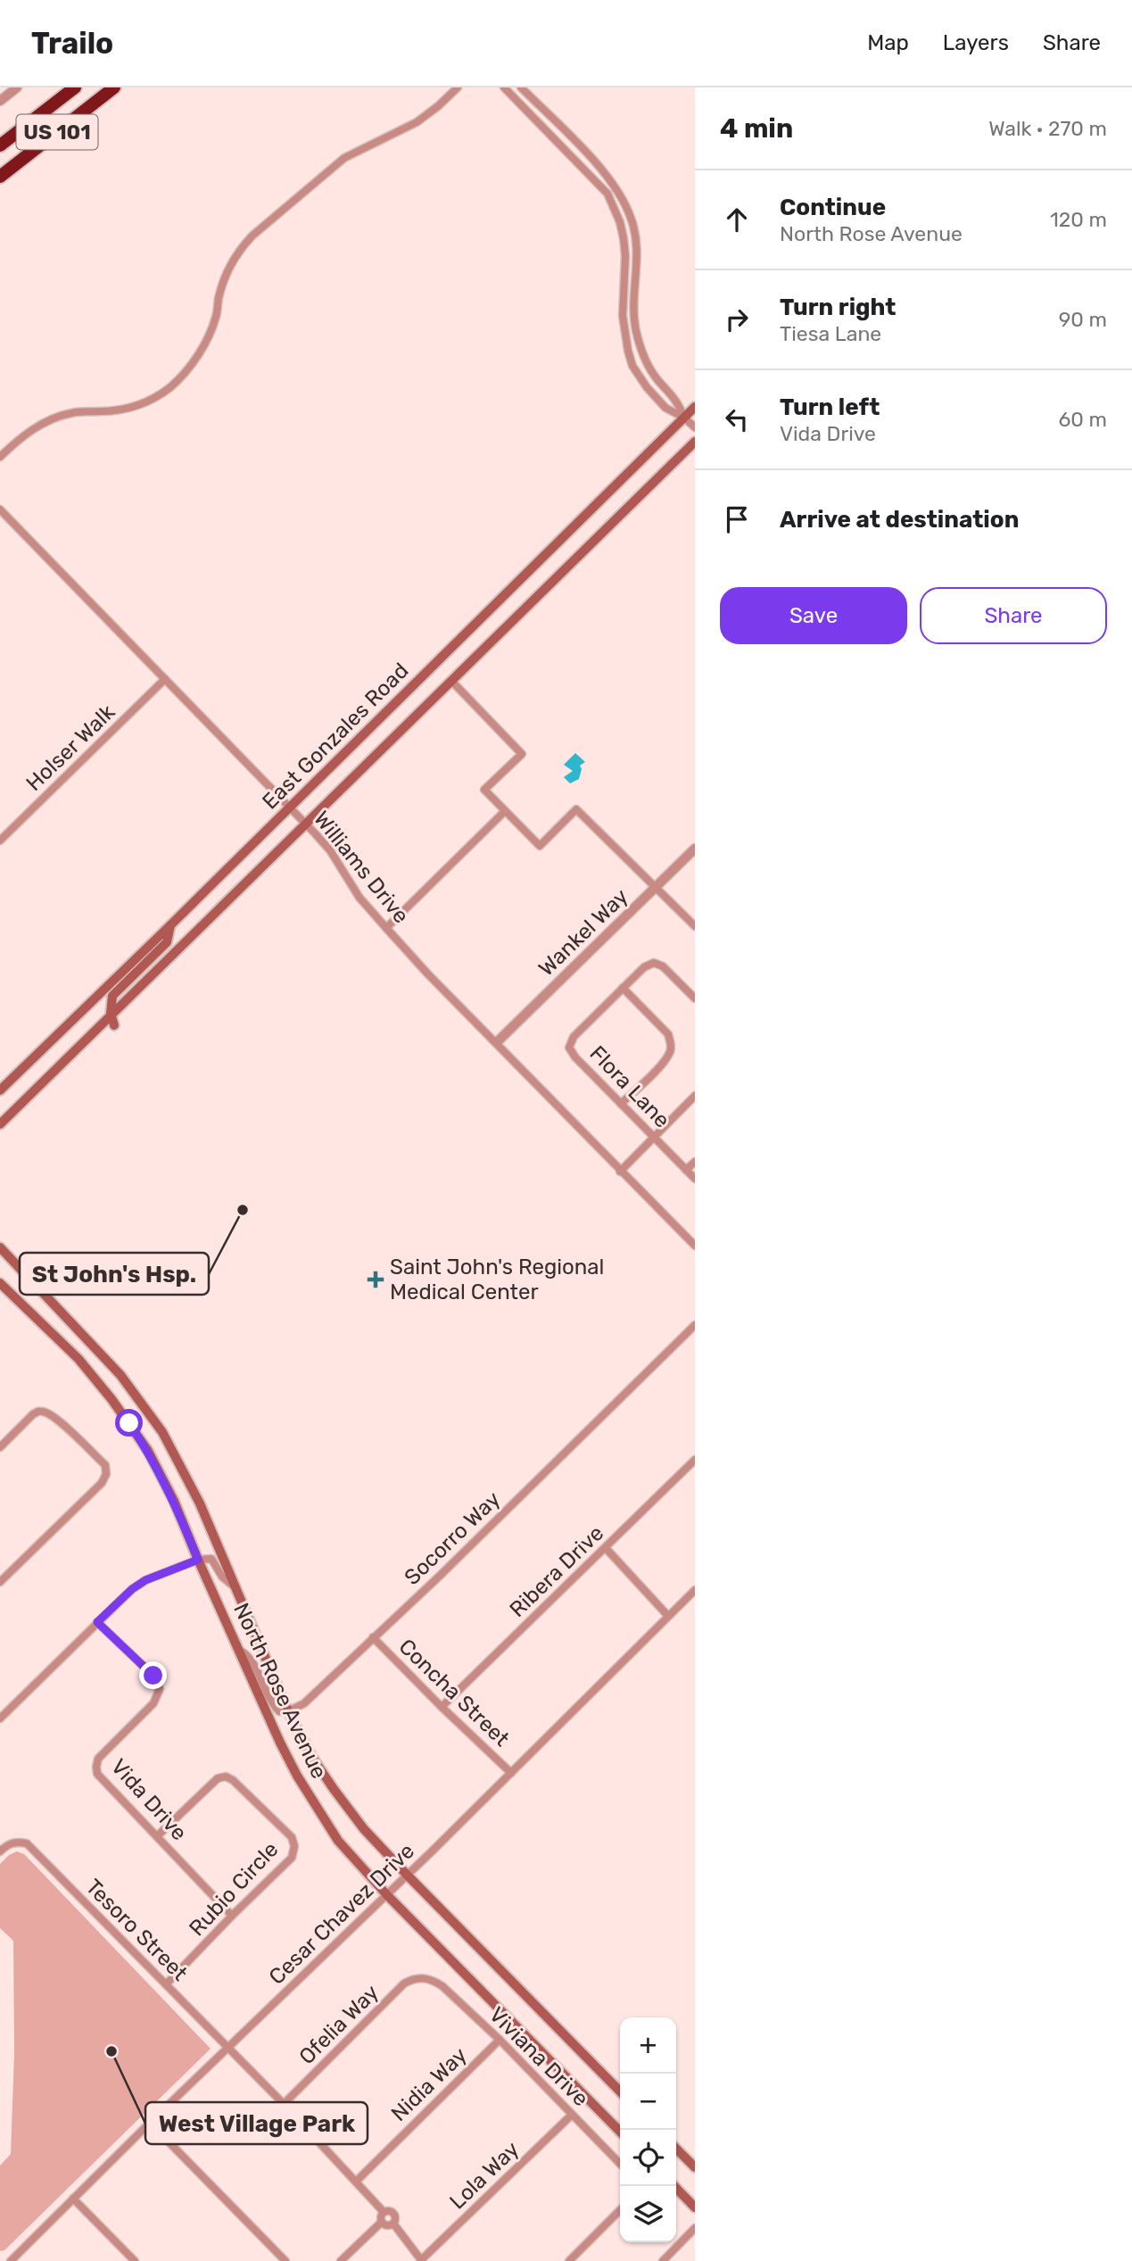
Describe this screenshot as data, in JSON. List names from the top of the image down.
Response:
{
  "streets": {
    "highway": ["US 101"],
    "main road": ["East Gonzales Road", "North Rose Avenue"],
    "street": [
      "Holser Walk",
      "Williams Drive",
      "Wankel Way",
      "Flora Lane",
      "Socorro Way",
      "Ribera Drive",
      "Concha Street",
      "Vida Drive",
      "Rubio Circle",
      "Cesar Chavez Drive",
      "Tesoro Street",
      "Ofelia Way",
      "Viviana Drive",
      "Nidia Way",
      "Lola Way"
    ]
  },
  "crossings": [
    ["East Gonzales Road", "Williams Drive"],
    ["Holser Walk", "Williams Drive"],
    ["Williams Drive", "Wankel Way"],
    ["Socorro Way", "North Rose Avenue"],
    ["Socorro Way", "Concha Street"],
    ["Ribera Drive", "Concha Street"],
    ["North Rose Avenue", "Cesar Chavez Drive"],
    ["Concha Street", "Cesar Chavez Drive"],
    ["Vida Drive", "Rubio Circle"],
    ["Rubio Circle", "Tesoro Street"],
    ["Cesar Chavez Drive", "Tesoro Street"],
    ["Tesoro Street", "Ofelia Way"],
    ["Tesoro Street", "Nidia Way"],
    ["Ofelia Way", "Viviana Drive"],
    ["Viviana Drive", "Nidia Way"],
    ["Viviana Drive", "Lola Way"]
  ],
  "places": {
    "other": ["St John's Hsp.", "West Village Park"],
    "health": ["Saint John's Regional Medical Center"]
  },
  "page": {
    "header": "Trailo",
    "nav": ["Map", "Layers", "Share"],
    "heading": ["4 min", "Walk · 270 m"],
    "list": [
      ["Continue", "North Rose Avenue", "120 m"],
      ["Turn right", "Tiesa Lane", "90 m"],
      ["Turn left", "Vida Drive", "60 m"],
      "Arrive at destination"
    ],
    "buttons": ["Save", "Share"],
    "map_buttons": ["+", "−"]
  }
}
